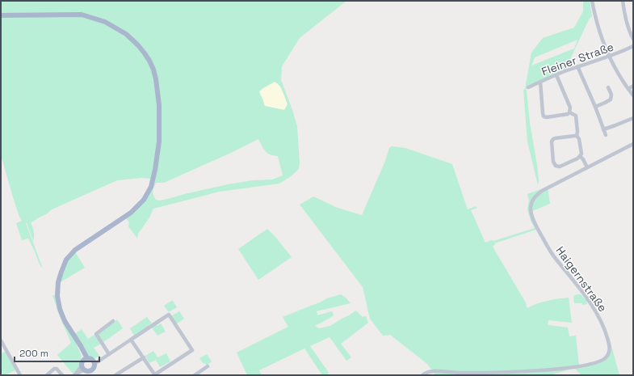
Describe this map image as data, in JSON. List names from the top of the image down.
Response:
{
  "streets": {
    "street": ["Fleiner Straße", "Haigernstraße"]
  },
  "scale_bar": "200 m"
}
